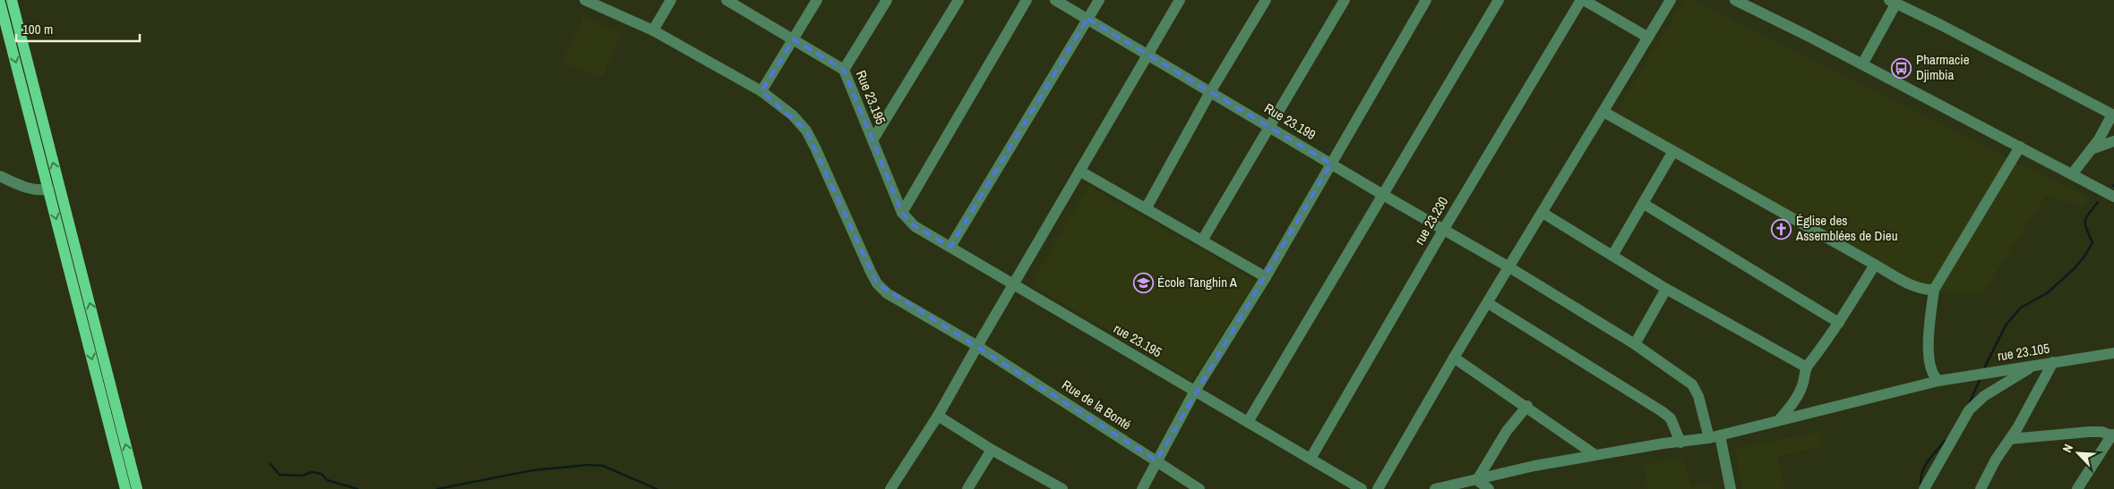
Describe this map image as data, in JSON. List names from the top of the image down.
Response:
{
  "streets": {
    "street": [
      "Rue 23.195",
      "Rue 23.199",
      "rue 23.230",
      "rue 23.195",
      "rue 23.105",
      "Rue de la Bonté"
    ]
  },
  "crossings": [
    ["Rue 23.195", "rue 23.195"],
    ["Rue 23.199", "rue 23.230"],
    ["Rue 23.199", "rue 23.105"],
    ["rue 23.230", "rue 23.195"]
  ],
  "places": {
    "bus stop": ["Pharmacie Djimbia"],
    "church": ["Église des Assemblées de Dieu"],
    "school or university": ["École Tanghin A"]
  },
  "scale_bar": "100 m",
  "north": "top left"
}
